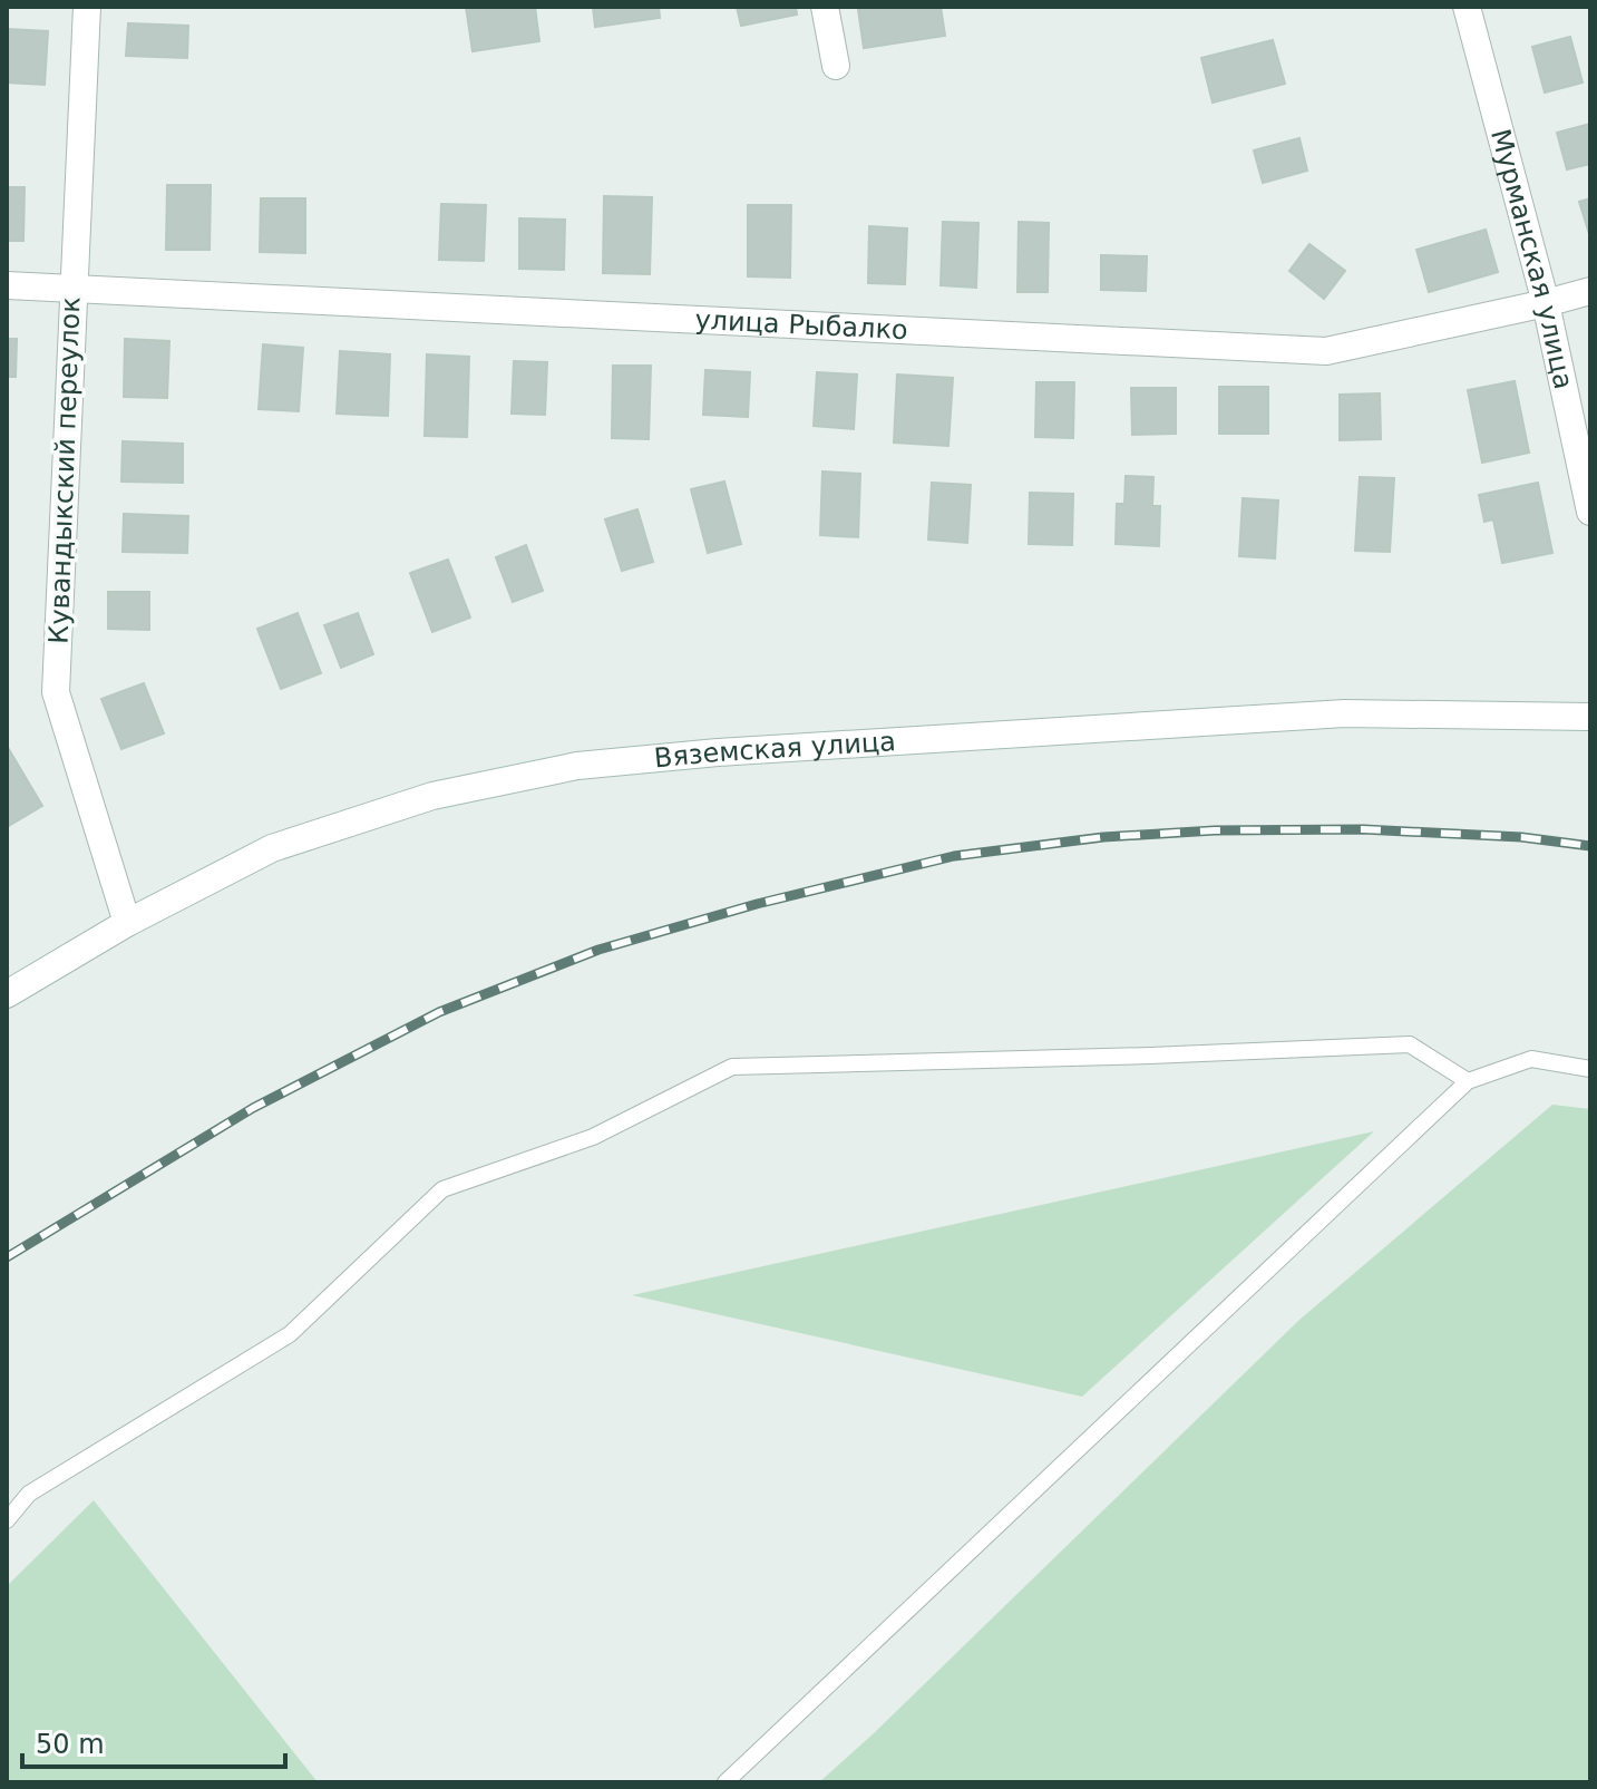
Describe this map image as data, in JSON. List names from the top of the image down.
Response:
{
  "streets": {
    "street": [
      "Мурманская улица",
      "улица Рыбалко",
      "Кувандыкский переулок",
      "Вяземская улица"
    ]
  },
  "crossings": [
    ["Мурманская улица", "улица Рыбалко"],
    ["улица Рыбалко", "Кувандыкский переулок"],
    ["Кувандыкский переулок", "Вяземская улица"]
  ],
  "scale_bar": "50 m"
}
